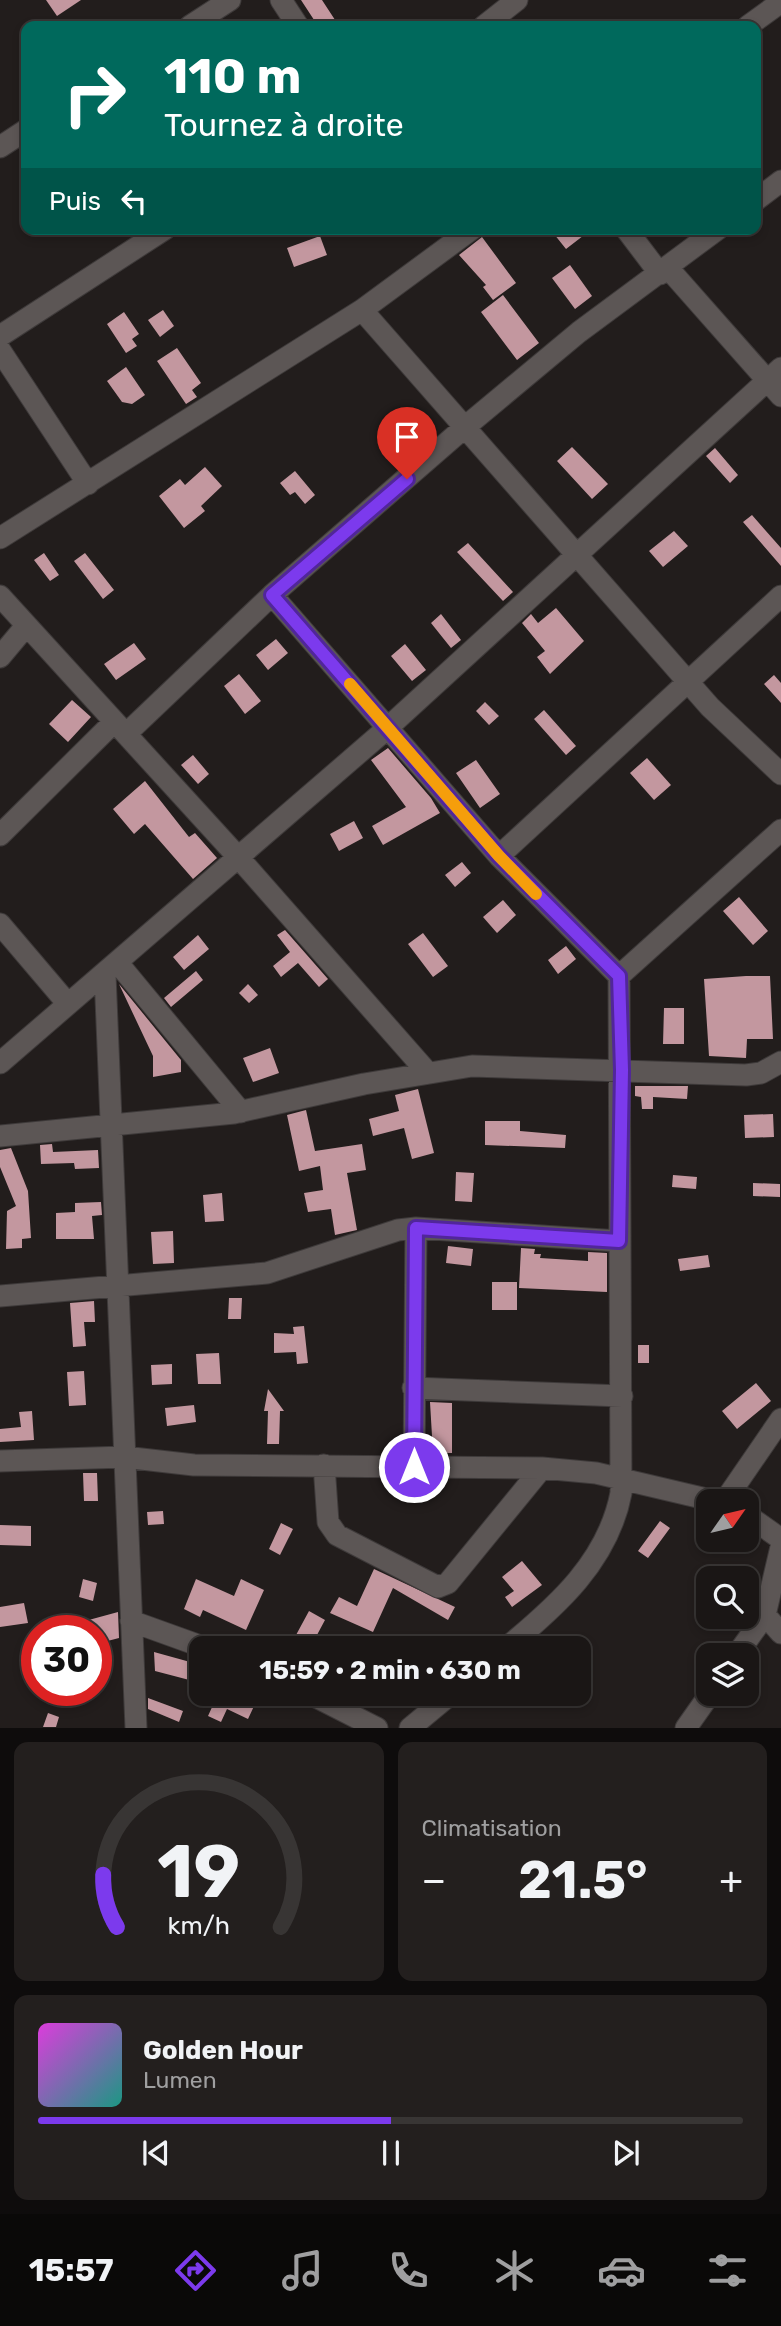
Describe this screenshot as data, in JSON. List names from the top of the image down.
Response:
{
  "north": "top right",
  "page": {
    "turn": ["110 m", "Tournez à droite"],
    "then": "Puis",
    "limit": "30",
    "trip": "15:59 · 2 min · 630 m",
    "tile": "Climatisation",
    "heat": ["−", "21.5°", "+"],
    "song": ["Golden Hour", "Lumen"],
    "tabs": "15:57",
    "gauge": ["19", "km/h"]
  }
}
